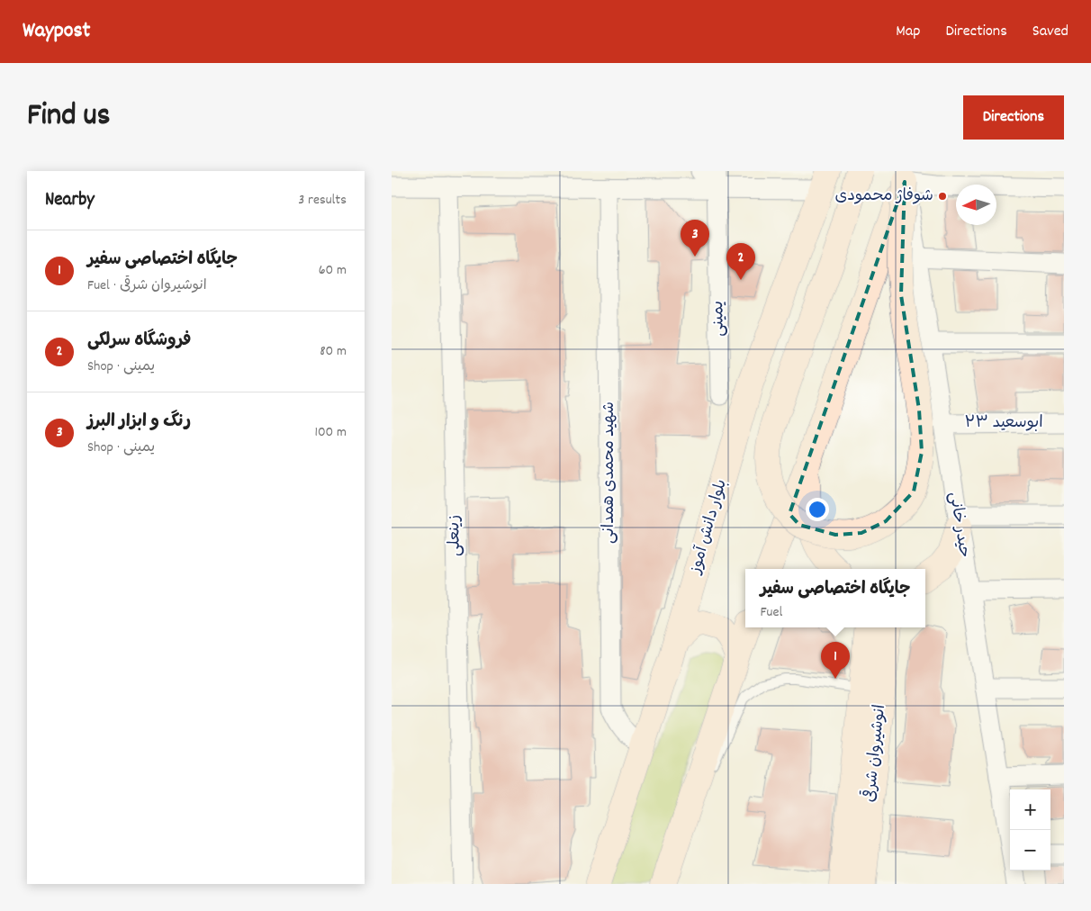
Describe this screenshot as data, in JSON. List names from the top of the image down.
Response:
{
  "streets": {
    "main road": ["بلوار دانش آموز", "انوشیروان شرقی"],
    "street": [
      "یمینی",
      "ابوسعید ۲۳",
      "شهید محمدی همدانی",
      "حیدر خانی",
      "زینعلی"
    ]
  },
  "crossings": [
    ["ابوسعید ۲۳", "حیدر خانی"],
    ["شهید محمدی همدانی", "بلوار دانش آموز"]
  ],
  "places": ["شوفاژ محمودی"],
  "north": "left",
  "page": {
    "header": "Waypost",
    "nav": ["Map", "Directions", "Saved"],
    "title": "Find us",
    "buttons": "Directions",
    "heading": ["Nearby", "3 results"],
    "pins": ["3", "2", "1"],
    "list": [
      {
        "mark": "1",
        "name": "جایگاه اختصاصی سفیر",
        "note": "Fuel · انوشیروان شرقی",
        "value": "60 m"
      },
      {
        "mark": "2",
        "name": "فروشگاه سرلکی",
        "note": "Shop · یمینی",
        "value": "80 m"
      },
      {
        "mark": "3",
        "name": "رنگ و ابزار البرز",
        "note": "Shop · یمینی",
        "value": "100 m"
      }
    ],
    "popup": ["جایگاه اختصاصی سفیر", "Fuel"],
    "map_buttons": ["+", "−"]
  }
}
